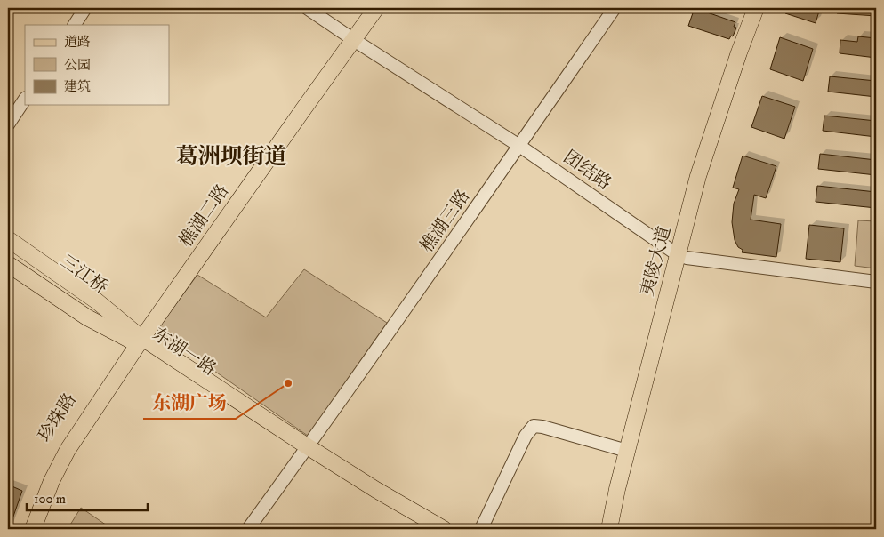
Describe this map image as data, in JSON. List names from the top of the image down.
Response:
{
  "streets": {
    "main road": [
      "樵湖二路",
      "夷陵大道",
      "三江桥",
      "东湖一路",
      "珍珠路"
    ],
    "street": ["团结路", "樵湖三路"]
  },
  "crossings": [
    ["团结路", "樵湖二路"],
    ["团结路", "樵湖三路"],
    ["团结路", "夷陵大道"],
    ["樵湖二路", "三江桥"],
    ["樵湖二路", "东湖一路"],
    ["樵湖二路", "珍珠路"],
    ["三江桥", "东湖一路"],
    ["三江桥", "珍珠路"],
    ["东湖一路", "珍珠路"]
  ],
  "districts": ["葛洲坝街道"],
  "places": ["东湖广场"],
  "legend": ["道路", "公园", "建筑"],
  "scale_bar": "100 m"
}
